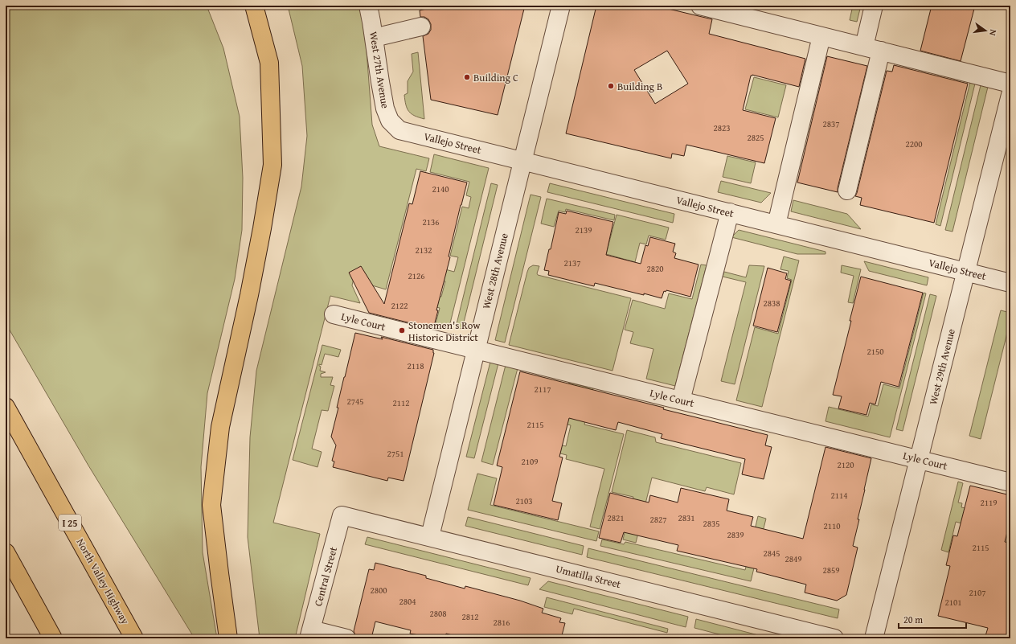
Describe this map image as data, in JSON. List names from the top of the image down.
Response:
{
  "streets": {
    "highway": ["I 25", "North Valley Highway"],
    "street": [
      "West 27th Avenue",
      "Vallejo Street",
      "West 28th Avenue",
      "Lyle Court",
      "West 29th Avenue",
      "Central Street",
      "Umatilla Street"
    ]
  },
  "crossings": [
    ["West 27th Avenue", "Vallejo Street"],
    ["Vallejo Street", "West 28th Avenue"],
    ["Vallejo Street", "West 29th Avenue"],
    ["West 28th Avenue", "Lyle Court"],
    ["West 28th Avenue", "Umatilla Street"],
    ["Lyle Court", "West 29th Avenue"],
    ["Central Street", "Umatilla Street"]
  ],
  "places": ["Building C", "Building B", "Stonemen's Row Historic District"],
  "house_numbers": [
    "2837",
    "2823",
    "2825",
    "2200",
    "2140",
    "2136",
    "2139",
    "2132",
    "2137",
    "2820",
    "2126",
    "2838",
    "2122",
    "2150",
    "2118",
    "2117",
    "2745",
    "2112",
    "2115",
    "2751",
    "2109",
    "2120",
    "2114",
    "2103",
    "2119",
    "2821",
    "2831",
    "2827",
    "2835",
    "2110",
    "2839",
    "2115",
    "2845",
    "2849",
    "2859",
    "2800",
    "2107",
    "2804",
    "2101",
    "2808",
    "2812",
    "2816"
  ],
  "scale_bar": "20 m",
  "north": "right"
}
